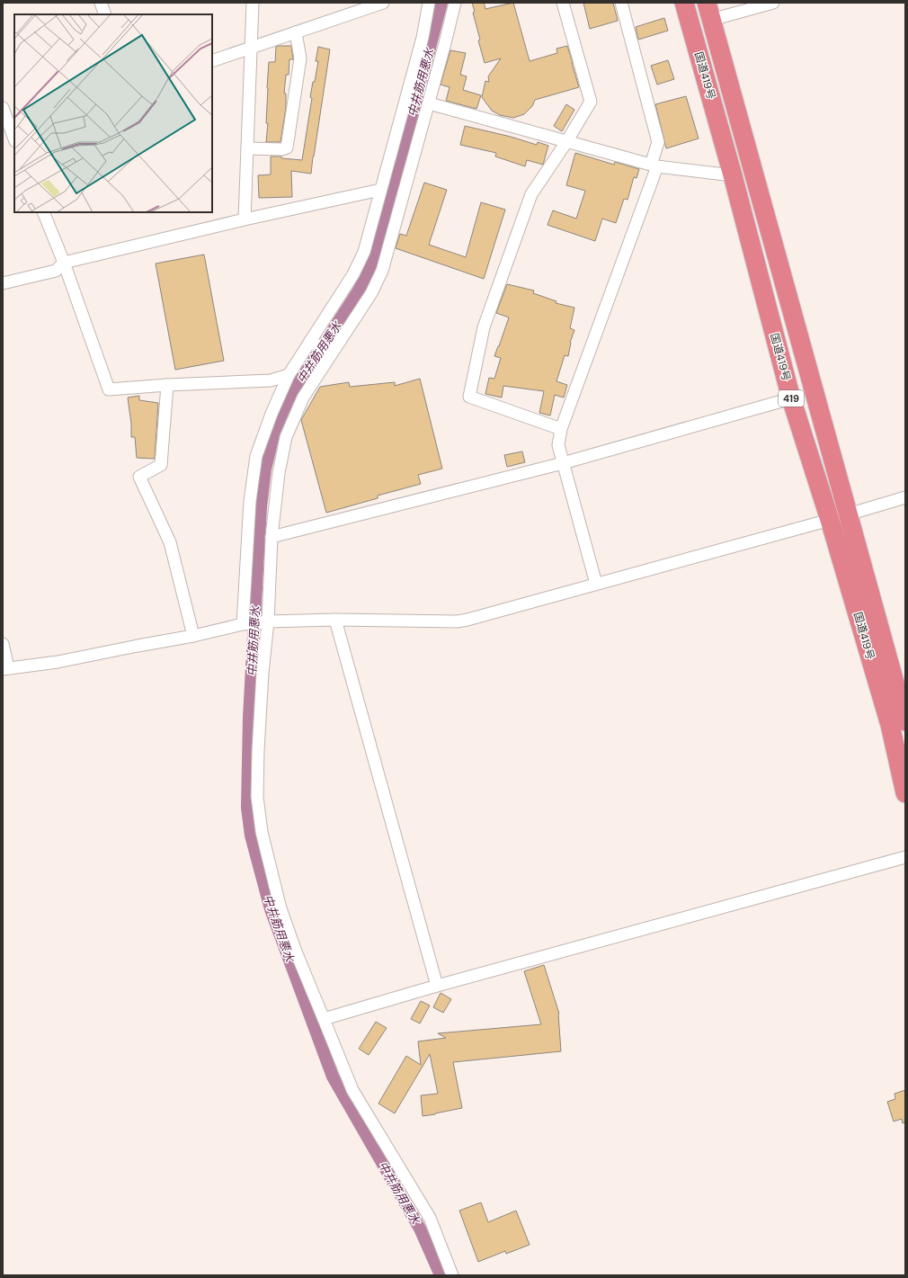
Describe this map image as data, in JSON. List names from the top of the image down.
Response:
{
  "streets": {
    "highway": ["国道419号", "419"]
  },
  "water": ["中井筋用悪水"]
}
